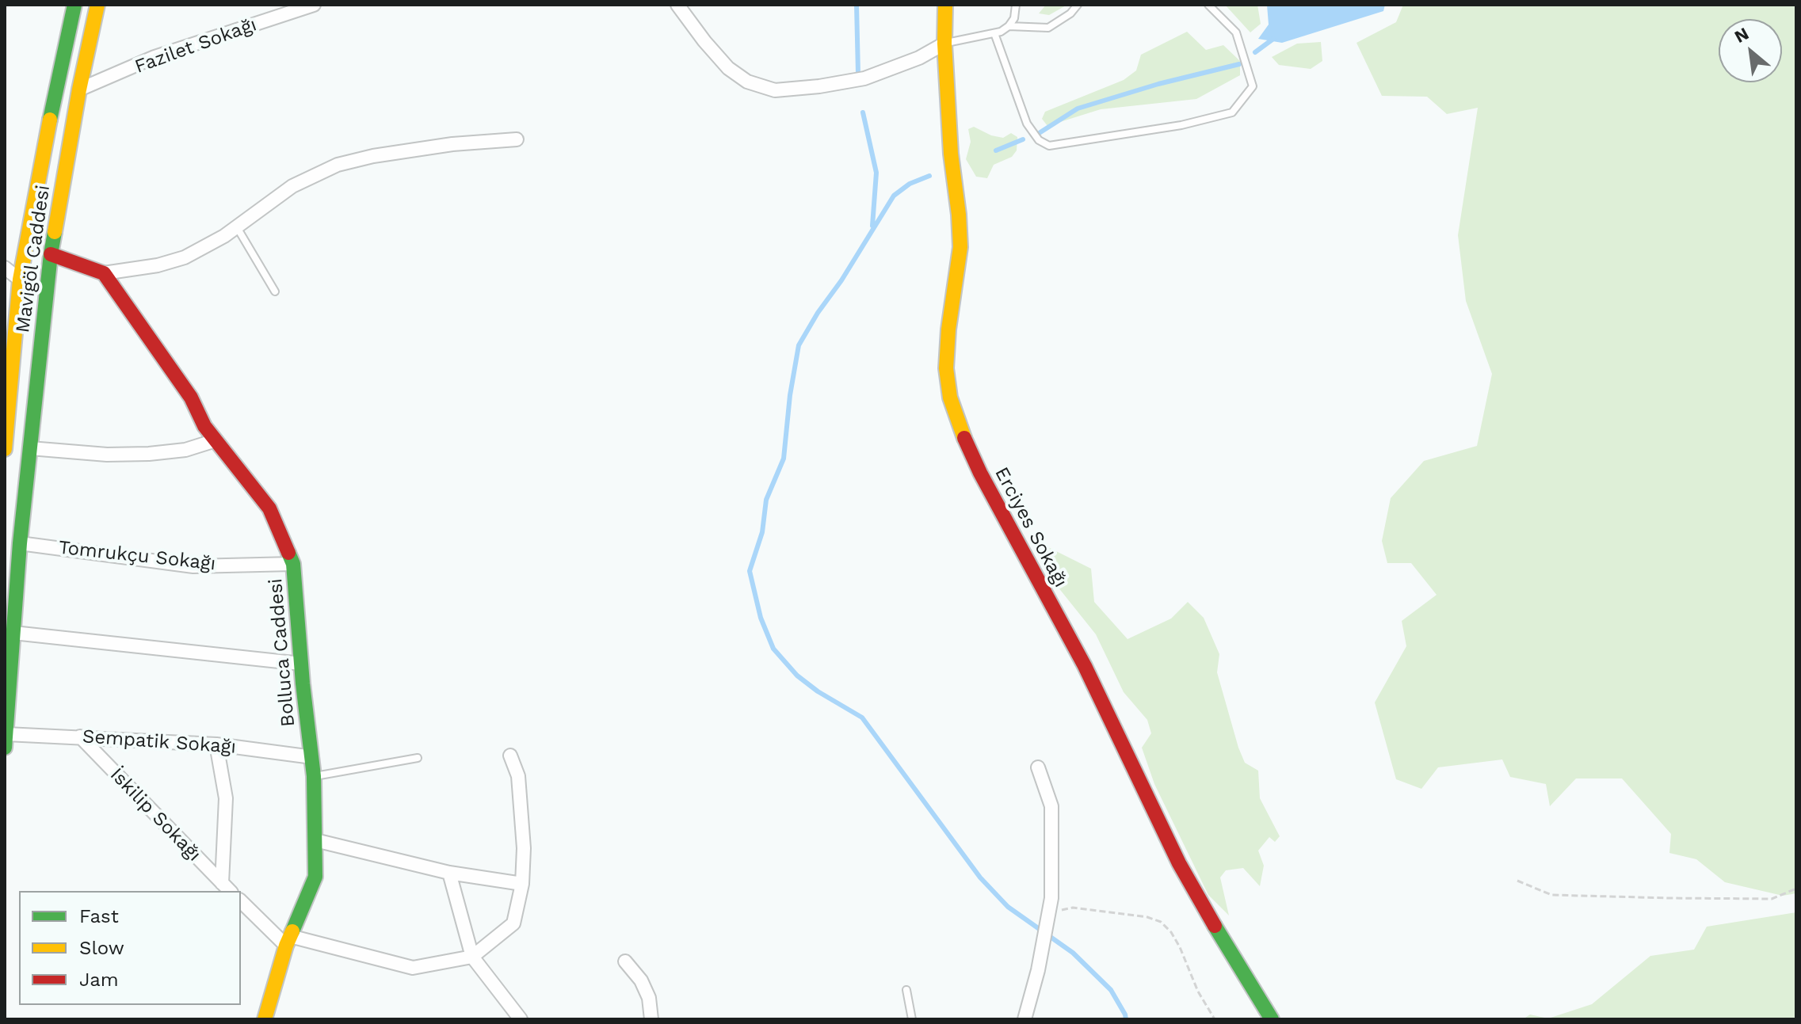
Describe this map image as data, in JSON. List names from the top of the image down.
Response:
{
  "streets": {
    "street": [
      "Fazilet Sokağı",
      "Mavigöl Caddesi",
      "Erciyes Sokağı",
      "Tomrukçu Sokağı",
      "Bolluca Caddesi",
      "Sempatik Sokağı",
      "İskilip Sokağı"
    ]
  },
  "crossings": [
    ["Fazilet Sokağı", "Mavigöl Caddesi"],
    ["Mavigöl Caddesi", "Tomrukçu Sokağı"],
    ["Mavigöl Caddesi", "Sempatik Sokağı"],
    ["Tomrukçu Sokağı", "Bolluca Caddesi"],
    ["Bolluca Caddesi", "Sempatik Sokağı"],
    ["Sempatik Sokağı", "İskilip Sokağı"]
  ],
  "legend": ["Fast", "Slow", "Jam"],
  "north": "top left"
}
